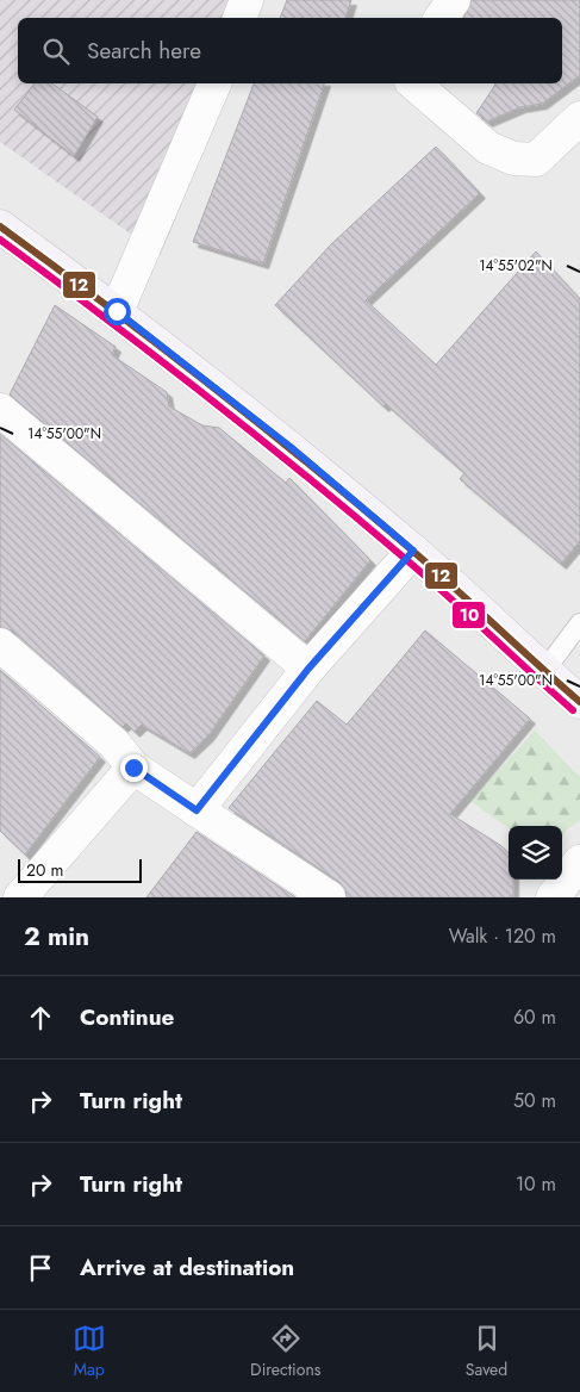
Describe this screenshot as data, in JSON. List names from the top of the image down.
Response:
{
  "lines": ["transit line 12", "transit line 10"],
  "scale_bar": "20 m",
  "page": {
    "search": "Search here",
    "scale": "20 m",
    "heading": ["2 min", "Walk · 120 m"],
    "list": [
      ["Continue", "60 m"],
      ["Turn right", "50 m"],
      ["Turn right", "10 m"],
      "Arrive at destination"
    ],
    "nav": ["Map", "Directions", "Saved"]
  },
  "coordinates": ["14°55'02\"N", "14°55'00\"N"]
}
